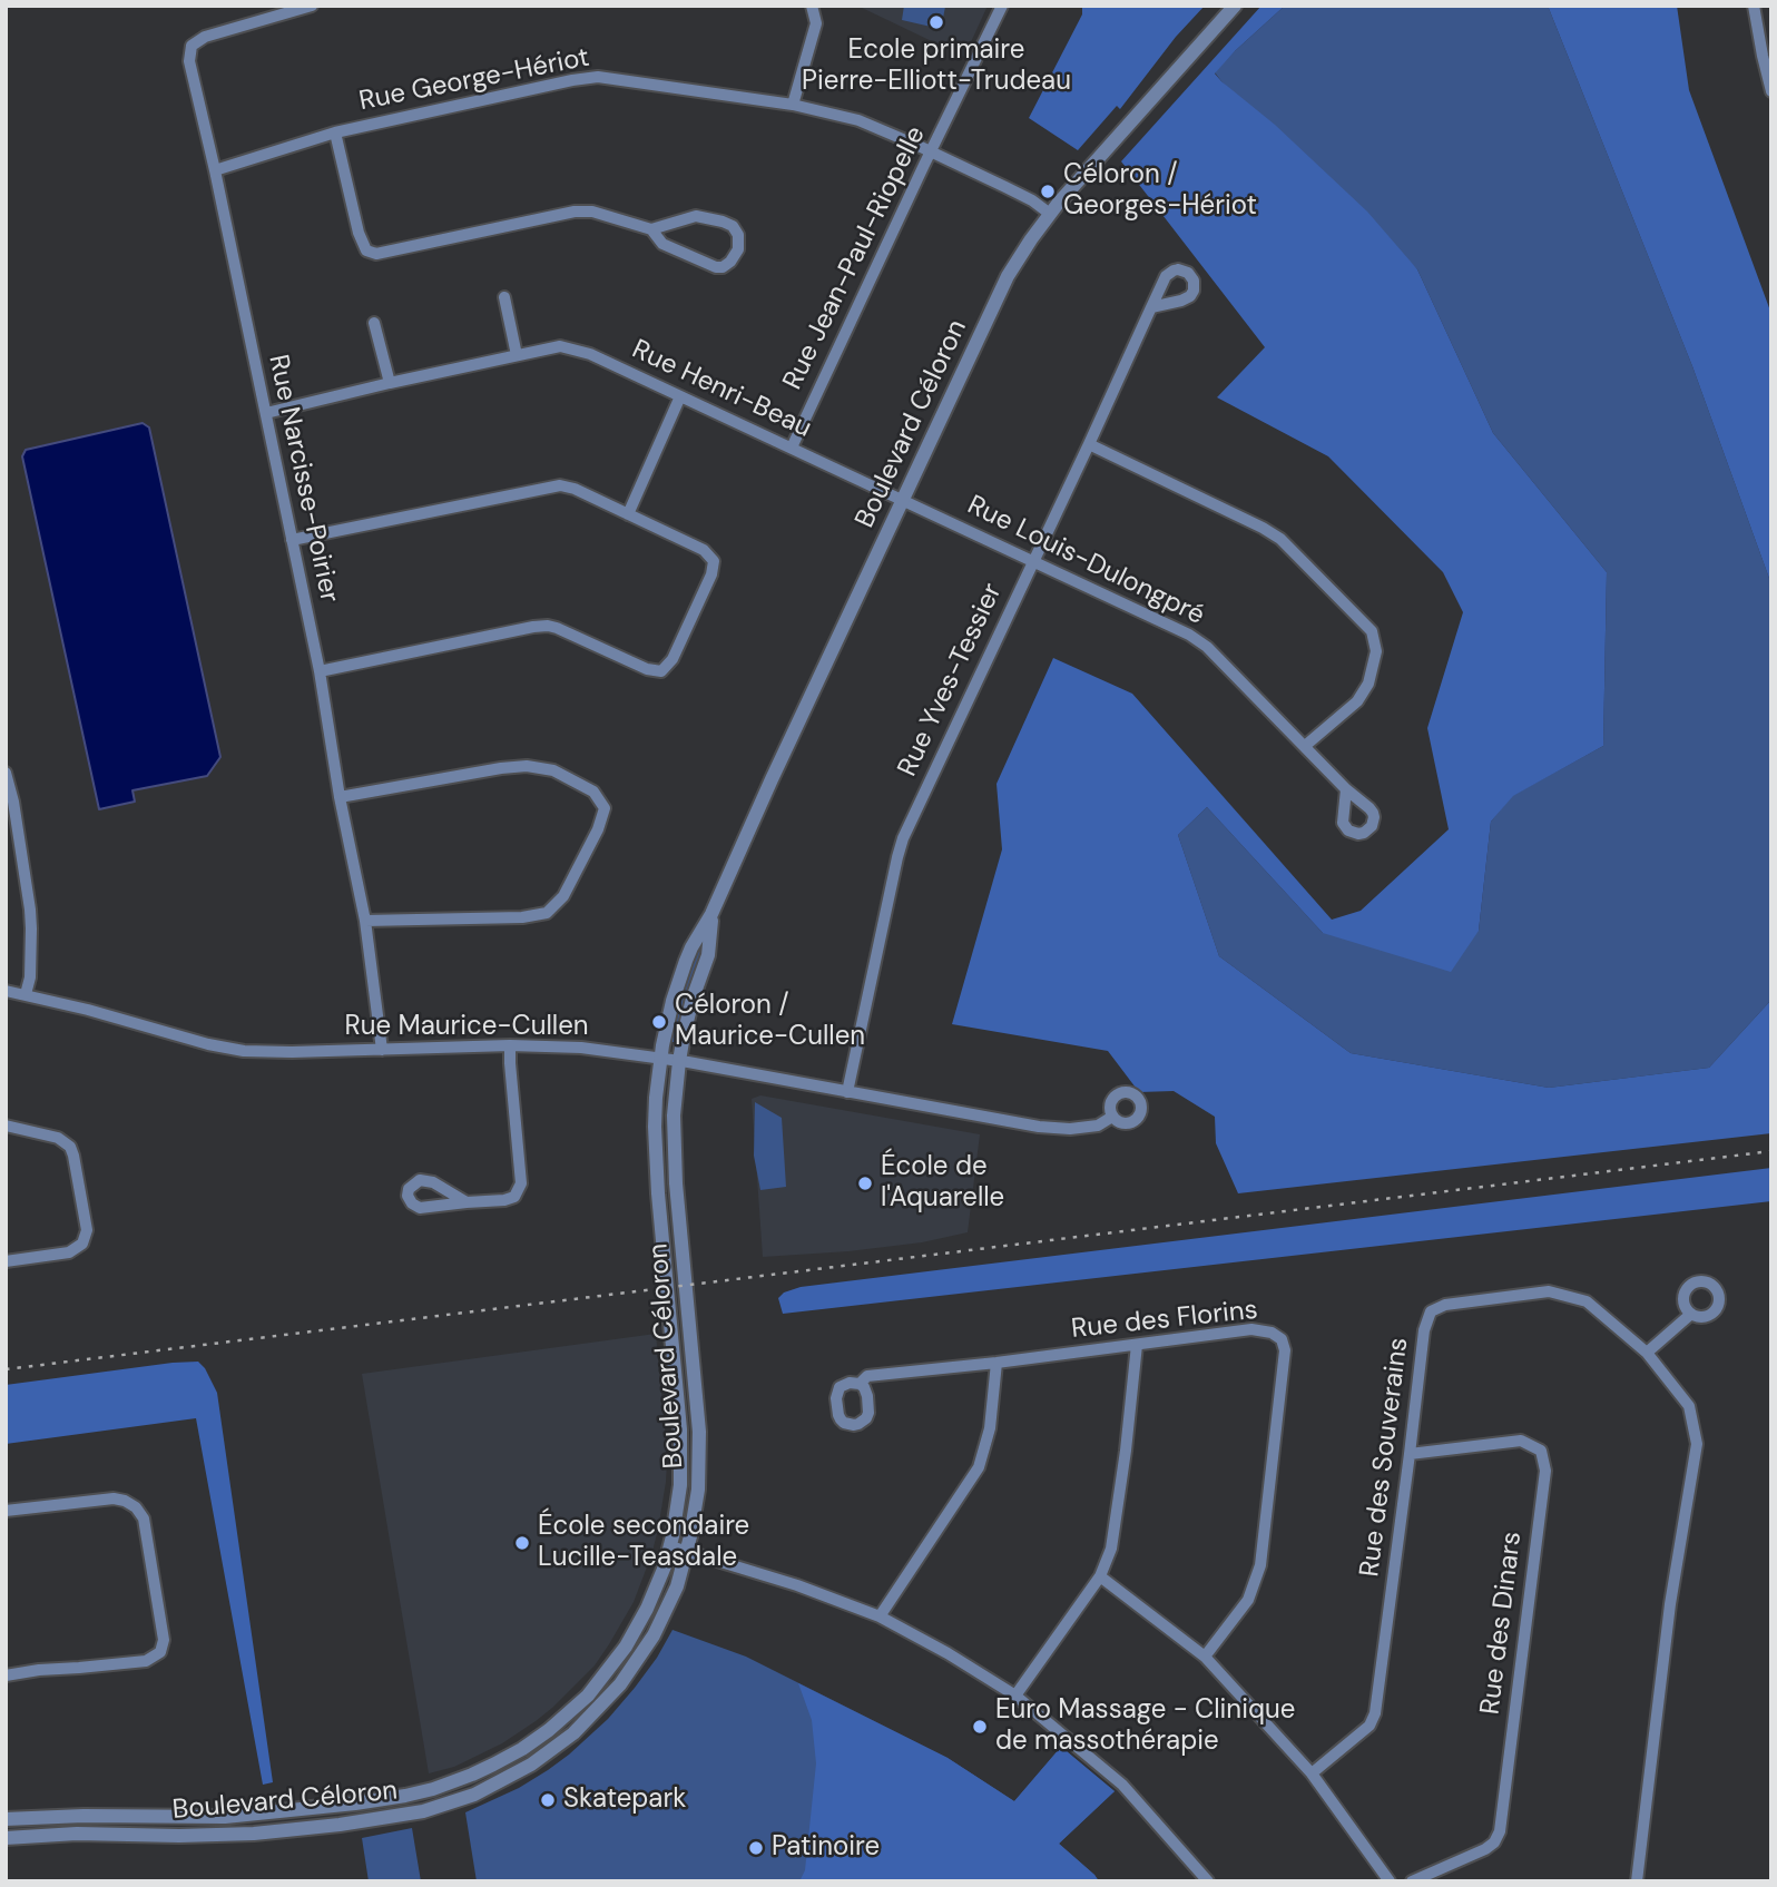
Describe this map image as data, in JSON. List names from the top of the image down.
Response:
{
  "streets": {
    "street": [
      "Rue George-Hériot",
      "Rue Jean-Paul-Riopelle",
      "Rue Henri-Beau",
      "Boulevard Céloron",
      "Rue Narcisse-Poirier",
      "Rue Louis-Dulongpré",
      "Rue Yves-Tessier",
      "Rue Maurice-Cullen",
      "Rue des Florins",
      "Rue des Souverains",
      "Rue des Dinars"
    ]
  },
  "crossings": [
    ["Rue George-Hériot", "Rue Jean-Paul-Riopelle"],
    ["Rue George-Hériot", "Boulevard Céloron"],
    ["Rue George-Hériot", "Rue Narcisse-Poirier"],
    ["Rue Jean-Paul-Riopelle", "Rue Henri-Beau"],
    ["Rue Henri-Beau", "Boulevard Céloron"],
    ["Rue Henri-Beau", "Rue Narcisse-Poirier"],
    ["Rue Henri-Beau", "Rue Louis-Dulongpré"],
    ["Boulevard Céloron", "Rue Louis-Dulongpré"],
    ["Boulevard Céloron", "Rue Maurice-Cullen"],
    ["Rue Narcisse-Poirier", "Rue Maurice-Cullen"],
    ["Rue Louis-Dulongpré", "Rue Yves-Tessier"],
    ["Rue Yves-Tessier", "Rue Maurice-Cullen"],
    ["Rue des Souverains", "Rue des Dinars"]
  ],
  "places": [
    "Ecole primaire Pierre-Elliott-Trudeau",
    "Céloron / Georges-Hériot",
    "Céloron / Maurice-Cullen",
    "École de l'Aquarelle",
    "École secondaire Lucille-Teasdale",
    "Euro Massage - Clinique de massothérapie",
    "Skatepark",
    "Patinoire"
  ]
}
